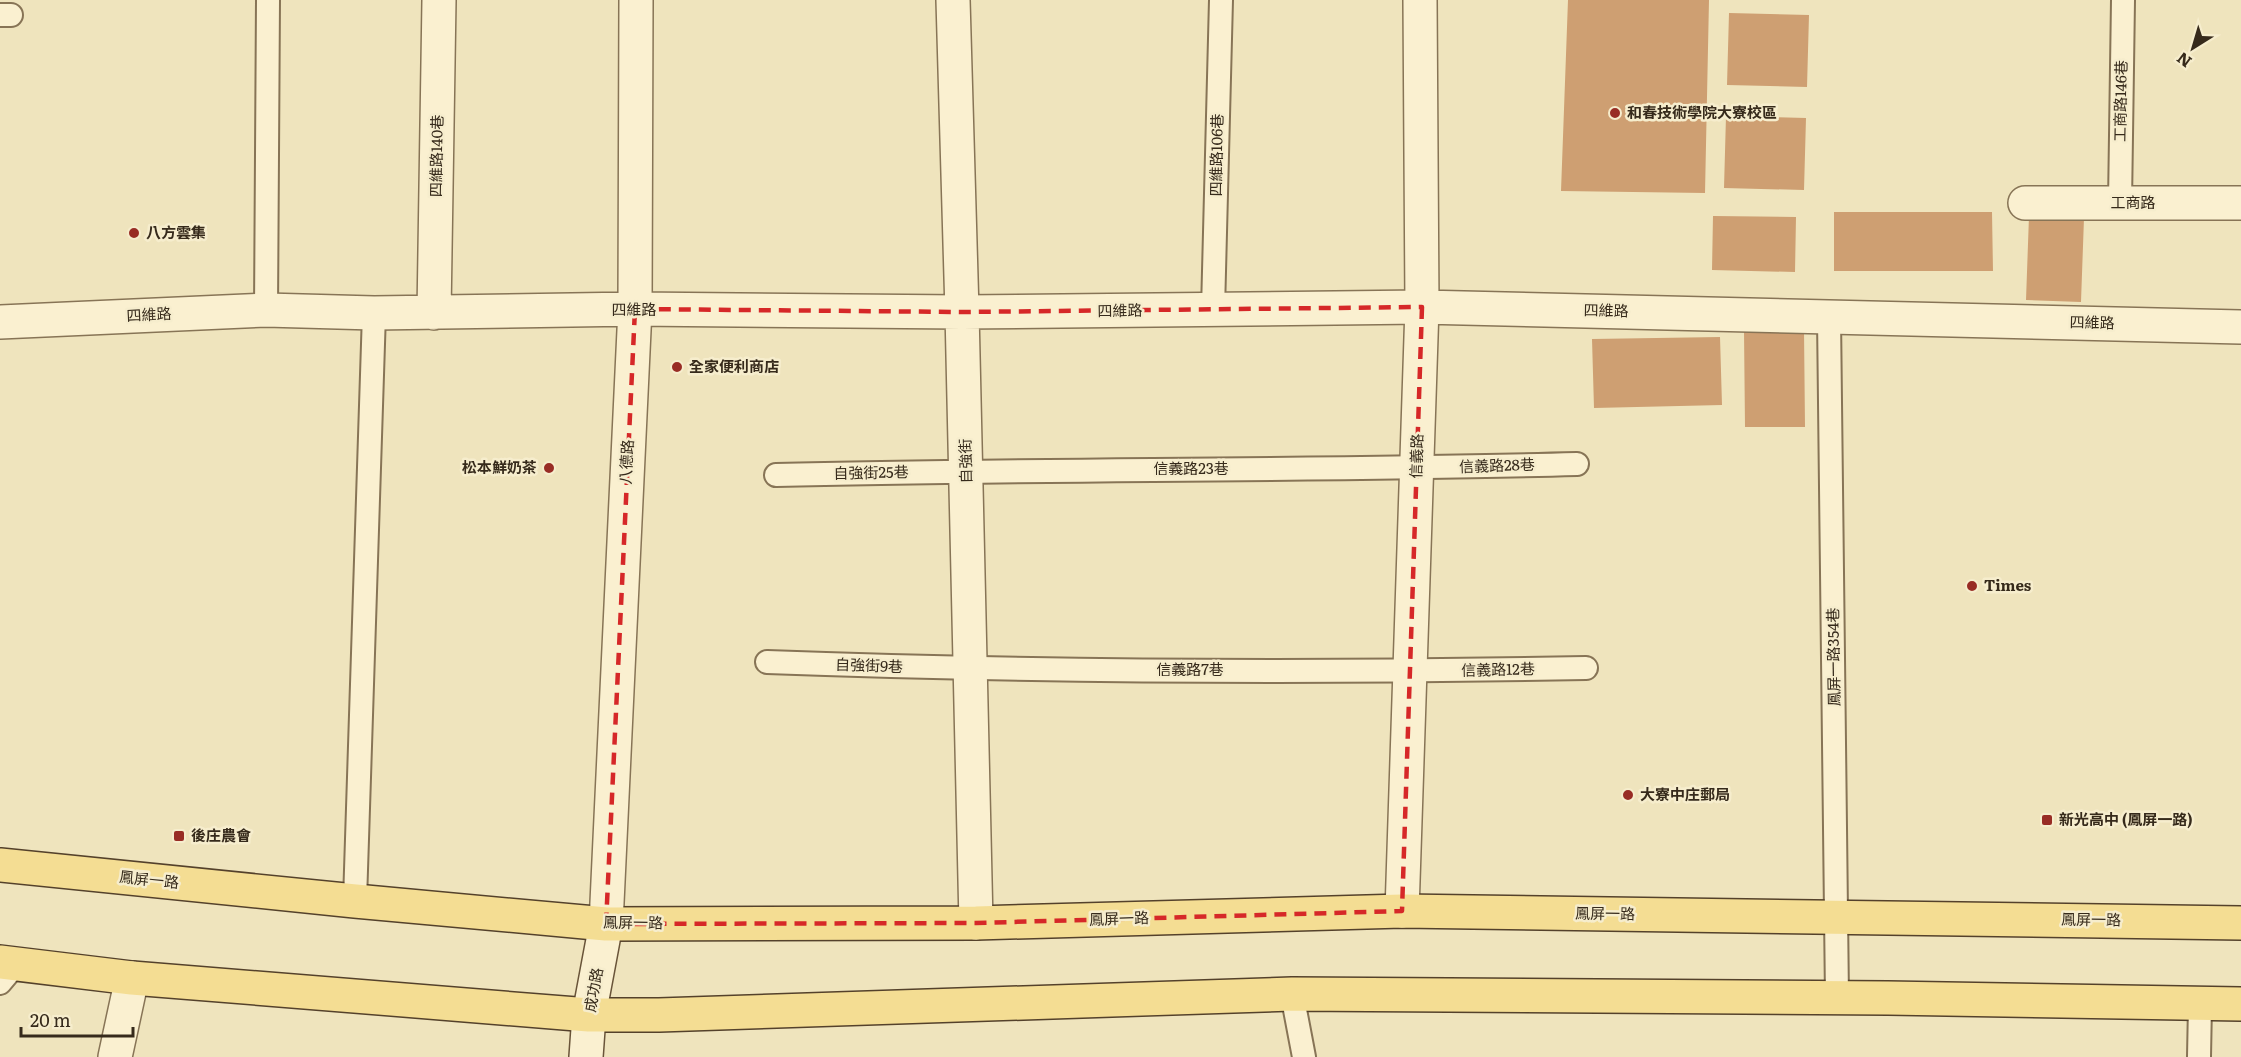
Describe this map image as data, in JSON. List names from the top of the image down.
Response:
{
  "streets": {
    "main road": ["鳳屏一路"],
    "street": [
      "四維路140巷",
      "工商路",
      "四維路",
      "信義路",
      "自強街",
      "八德路",
      "成功路"
    ],
    "lane": [
      "工商路146巷",
      "四維路106巷",
      "信義路28巷",
      "信義路23巷",
      "自強街25巷",
      "鳳屏一路354巷",
      "自強街9巷",
      "信義路7巷",
      "信義路12巷"
    ]
  },
  "crossings": [
    ["工商路146巷", "工商路"],
    ["四維路106巷", "四維路"],
    ["四維路140巷", "四維路"],
    ["四維路", "信義路"],
    ["四維路", "自強街"],
    ["四維路", "八德路"],
    ["四維路", "鳳屏一路354巷"],
    ["信義路", "信義路28巷"],
    ["信義路", "信義路23巷"],
    ["信義路", "信義路7巷"],
    ["信義路", "信義路12巷"],
    ["信義路", "鳳屏一路"],
    ["自強街", "信義路23巷"],
    ["自強街", "自強街25巷"],
    ["自強街", "自強街9巷"],
    ["自強街", "信義路7巷"],
    ["自強街", "鳳屏一路"],
    ["八德路", "鳳屏一路"],
    ["八德路", "成功路"],
    ["信義路28巷", "信義路23巷"],
    ["信義路23巷", "自強街25巷"],
    ["鳳屏一路354巷", "鳳屏一路"],
    ["自強街9巷", "信義路7巷"],
    ["信義路7巷", "信義路12巷"],
    ["鳳屏一路", "成功路"]
  ],
  "places": {
    "other": [
      "和春技術學院大寮校區",
      "八方雲集",
      "全家便利商店",
      "松本鮮奶茶",
      "Times",
      "大寮中庄郵局"
    ],
    "transit": ["新光高中 (鳳屏一路)", "後庄農會"]
  },
  "scale_bar": "20 m",
  "north": "bottom left"
}
